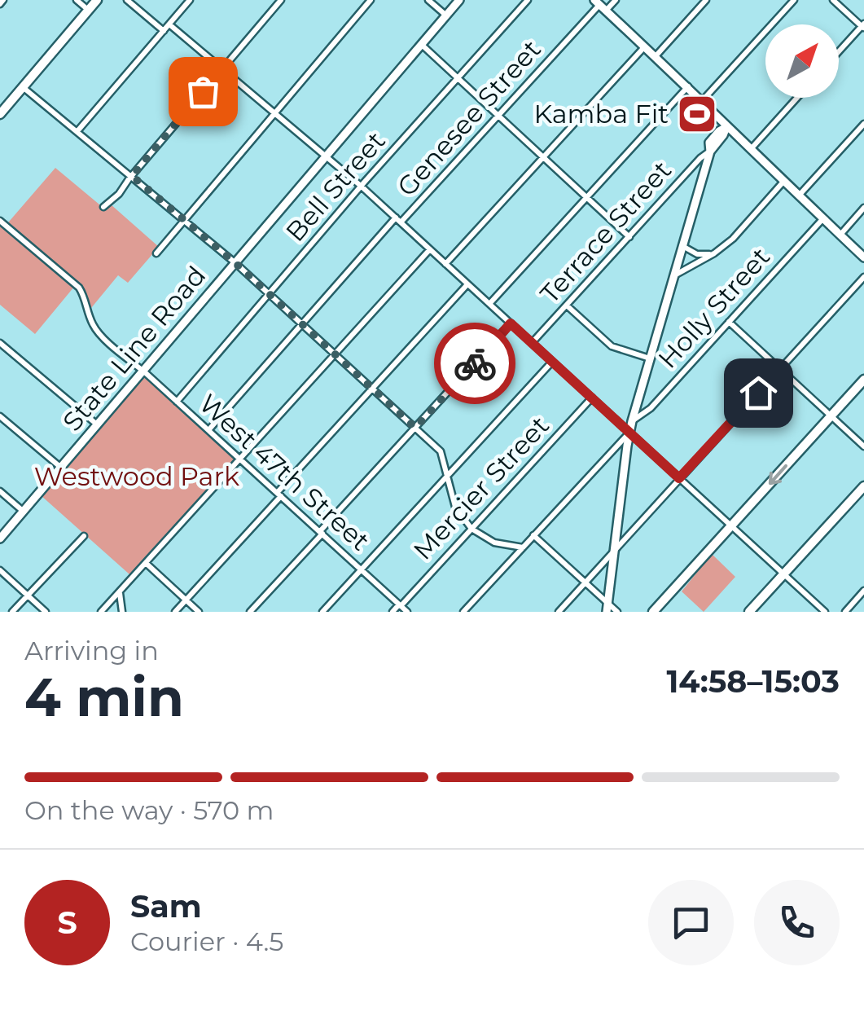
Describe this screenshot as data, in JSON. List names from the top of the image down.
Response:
{
  "streets": {
    "street": [
      "Genesee Street",
      "Bell Street",
      "Terrace Street",
      "Holly Street",
      "State Line Road",
      "West 47th Street",
      "Mercier Street"
    ]
  },
  "crossings": [
    ["Genesee Street", "West 47th Street"],
    ["Bell Street", "West 47th Street"],
    ["State Line Road", "West 47th Street"],
    ["West 47th Street", "Mercier Street"]
  ],
  "parks": ["Westwood Park"],
  "places": {
    "sports": ["Kamba Fit"]
  },
  "north": "top right",
  "page": {
    "heading": ["4 min", "Arriving in", "14:58–15:03"],
    "panel": ["Sam", "Courier · 4.5"],
    "bar": "On the way · 570 m",
    "round": "S"
  }
}
